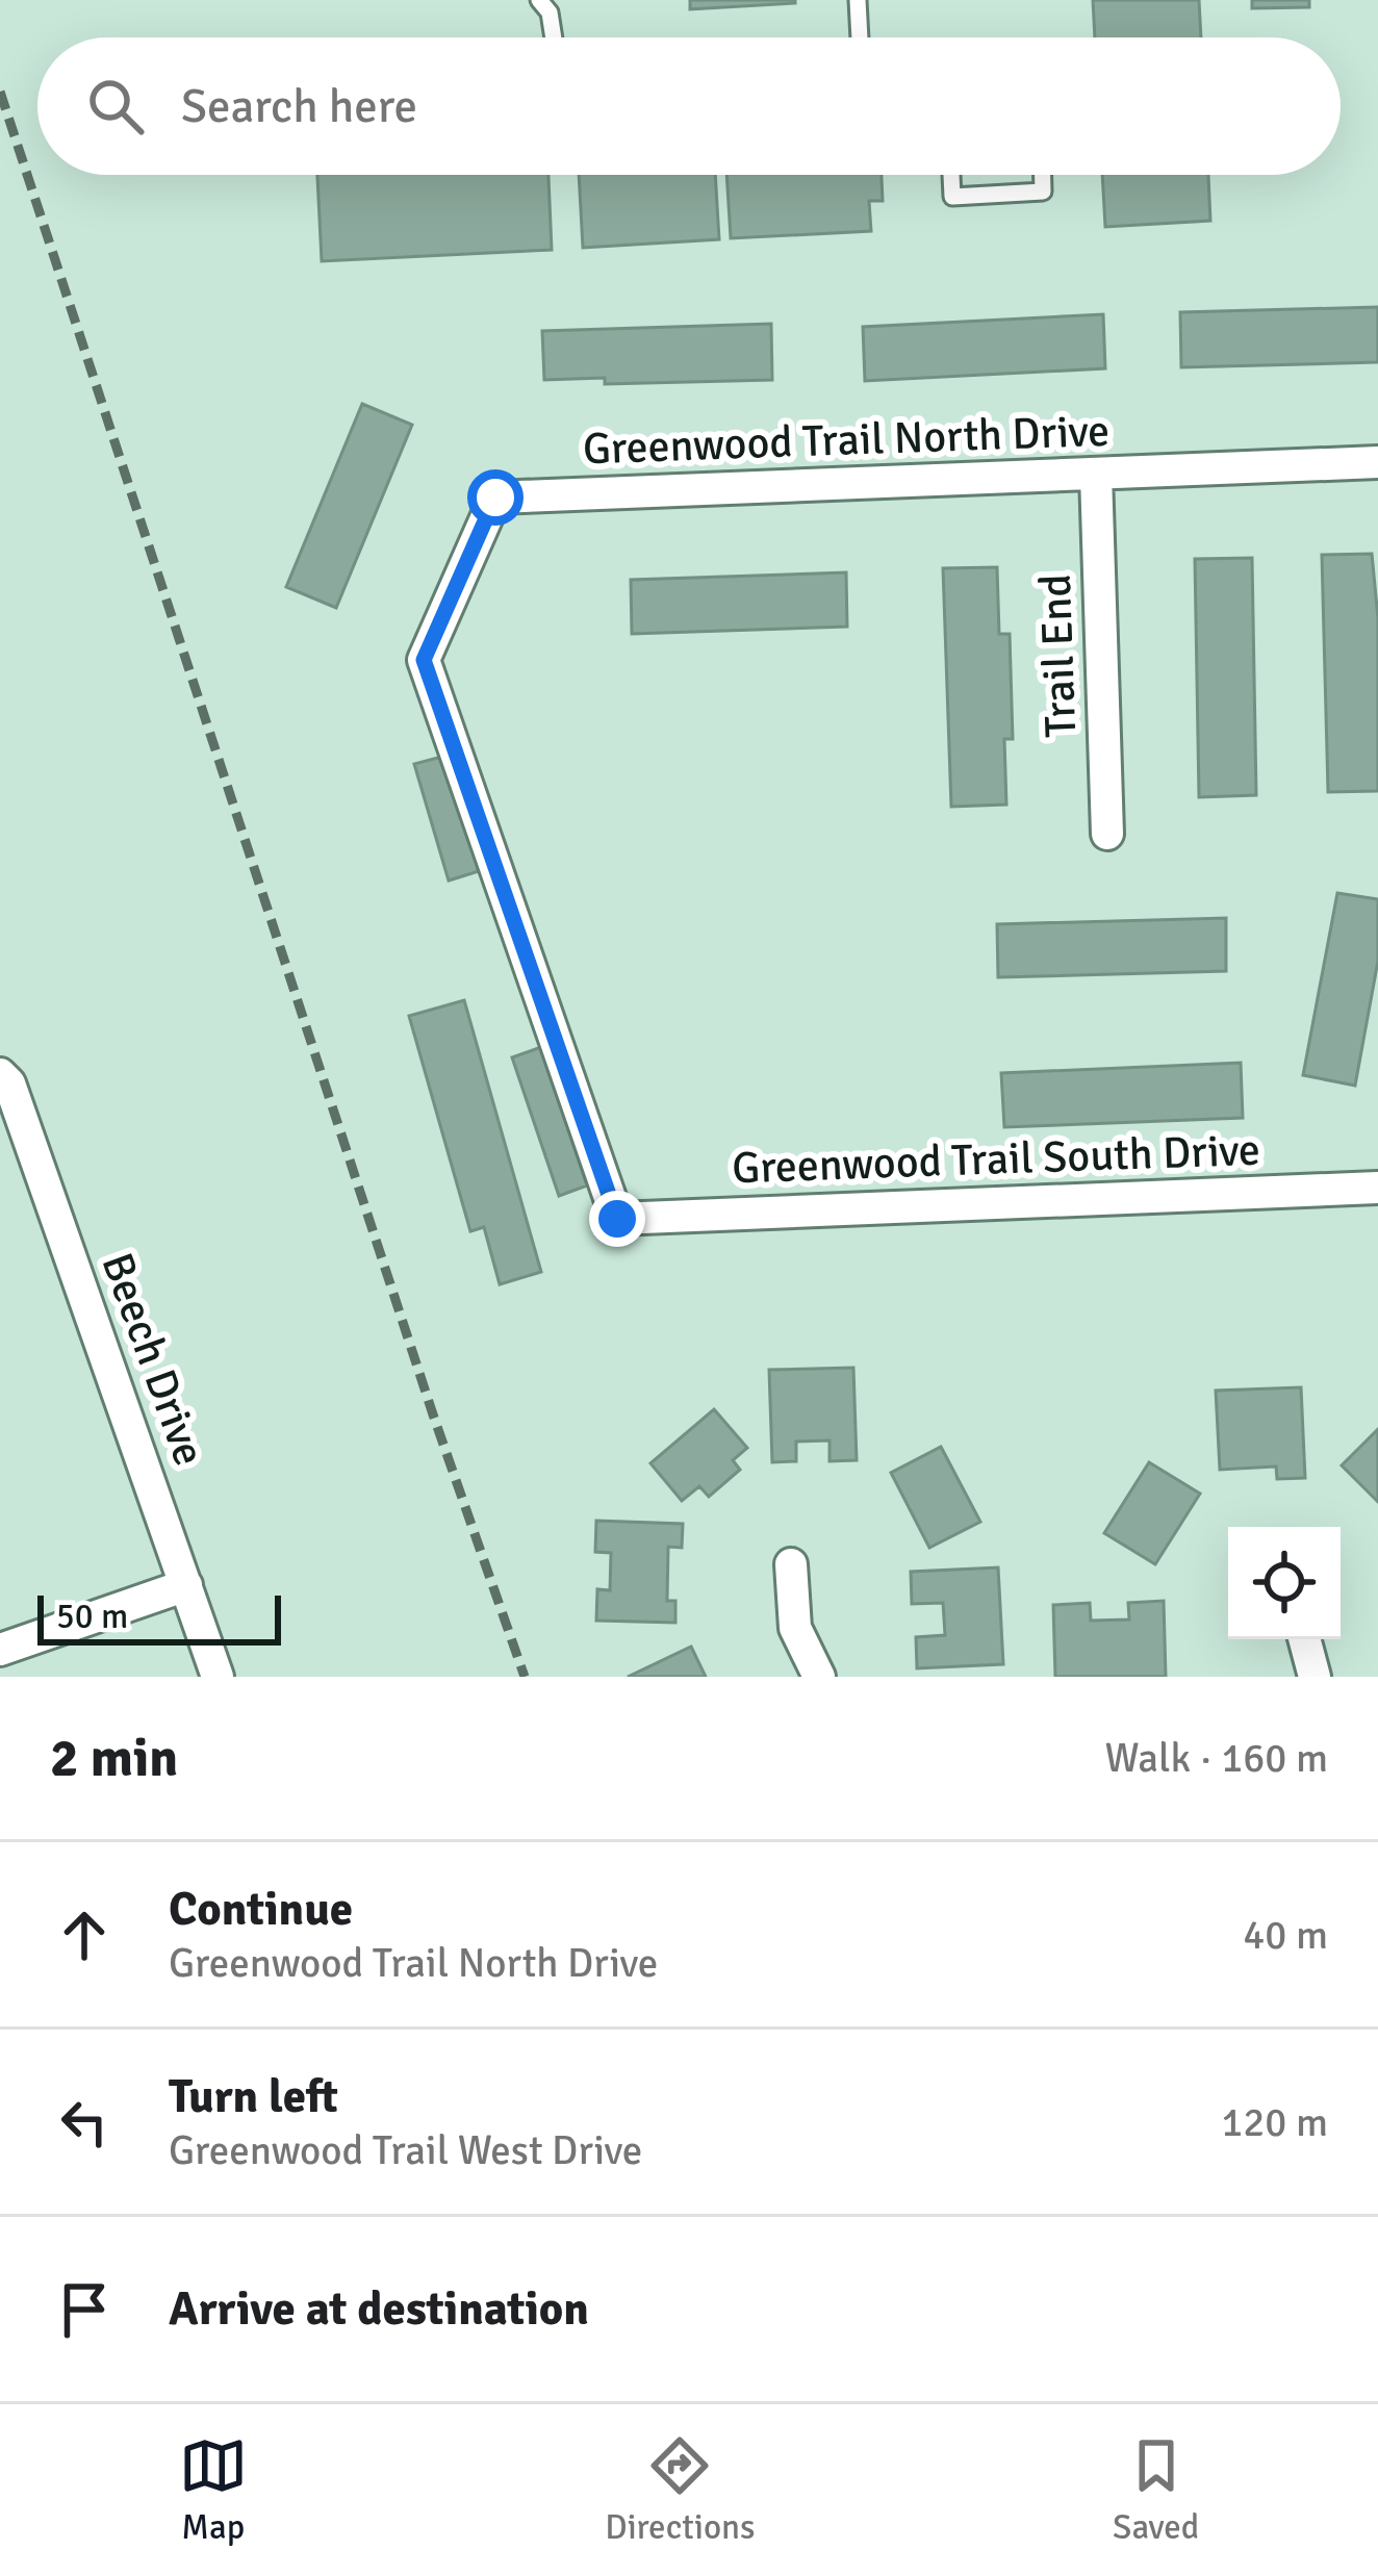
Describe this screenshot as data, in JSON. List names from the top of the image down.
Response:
{
  "streets": {
    "street": [
      "Greenwood Trail North Drive",
      "Trail End",
      "Greenwood Trail South Drive",
      "Beech Drive"
    ]
  },
  "crossings": [
    ["Greenwood Trail North Drive", "Trail End"],
    ["Greenwood Trail North Drive", "Greenwood Trail South Drive"]
  ],
  "scale_bar": "50 m",
  "page": {
    "search": "Search here",
    "scale": "50 m",
    "heading": ["2 min", "Walk · 160 m"],
    "list": [
      ["Continue", "Greenwood Trail North Drive", "40 m"],
      ["Turn left", "Greenwood Trail West Drive", "120 m"],
      "Arrive at destination"
    ],
    "nav": ["Map", "Directions", "Saved"]
  }
}
